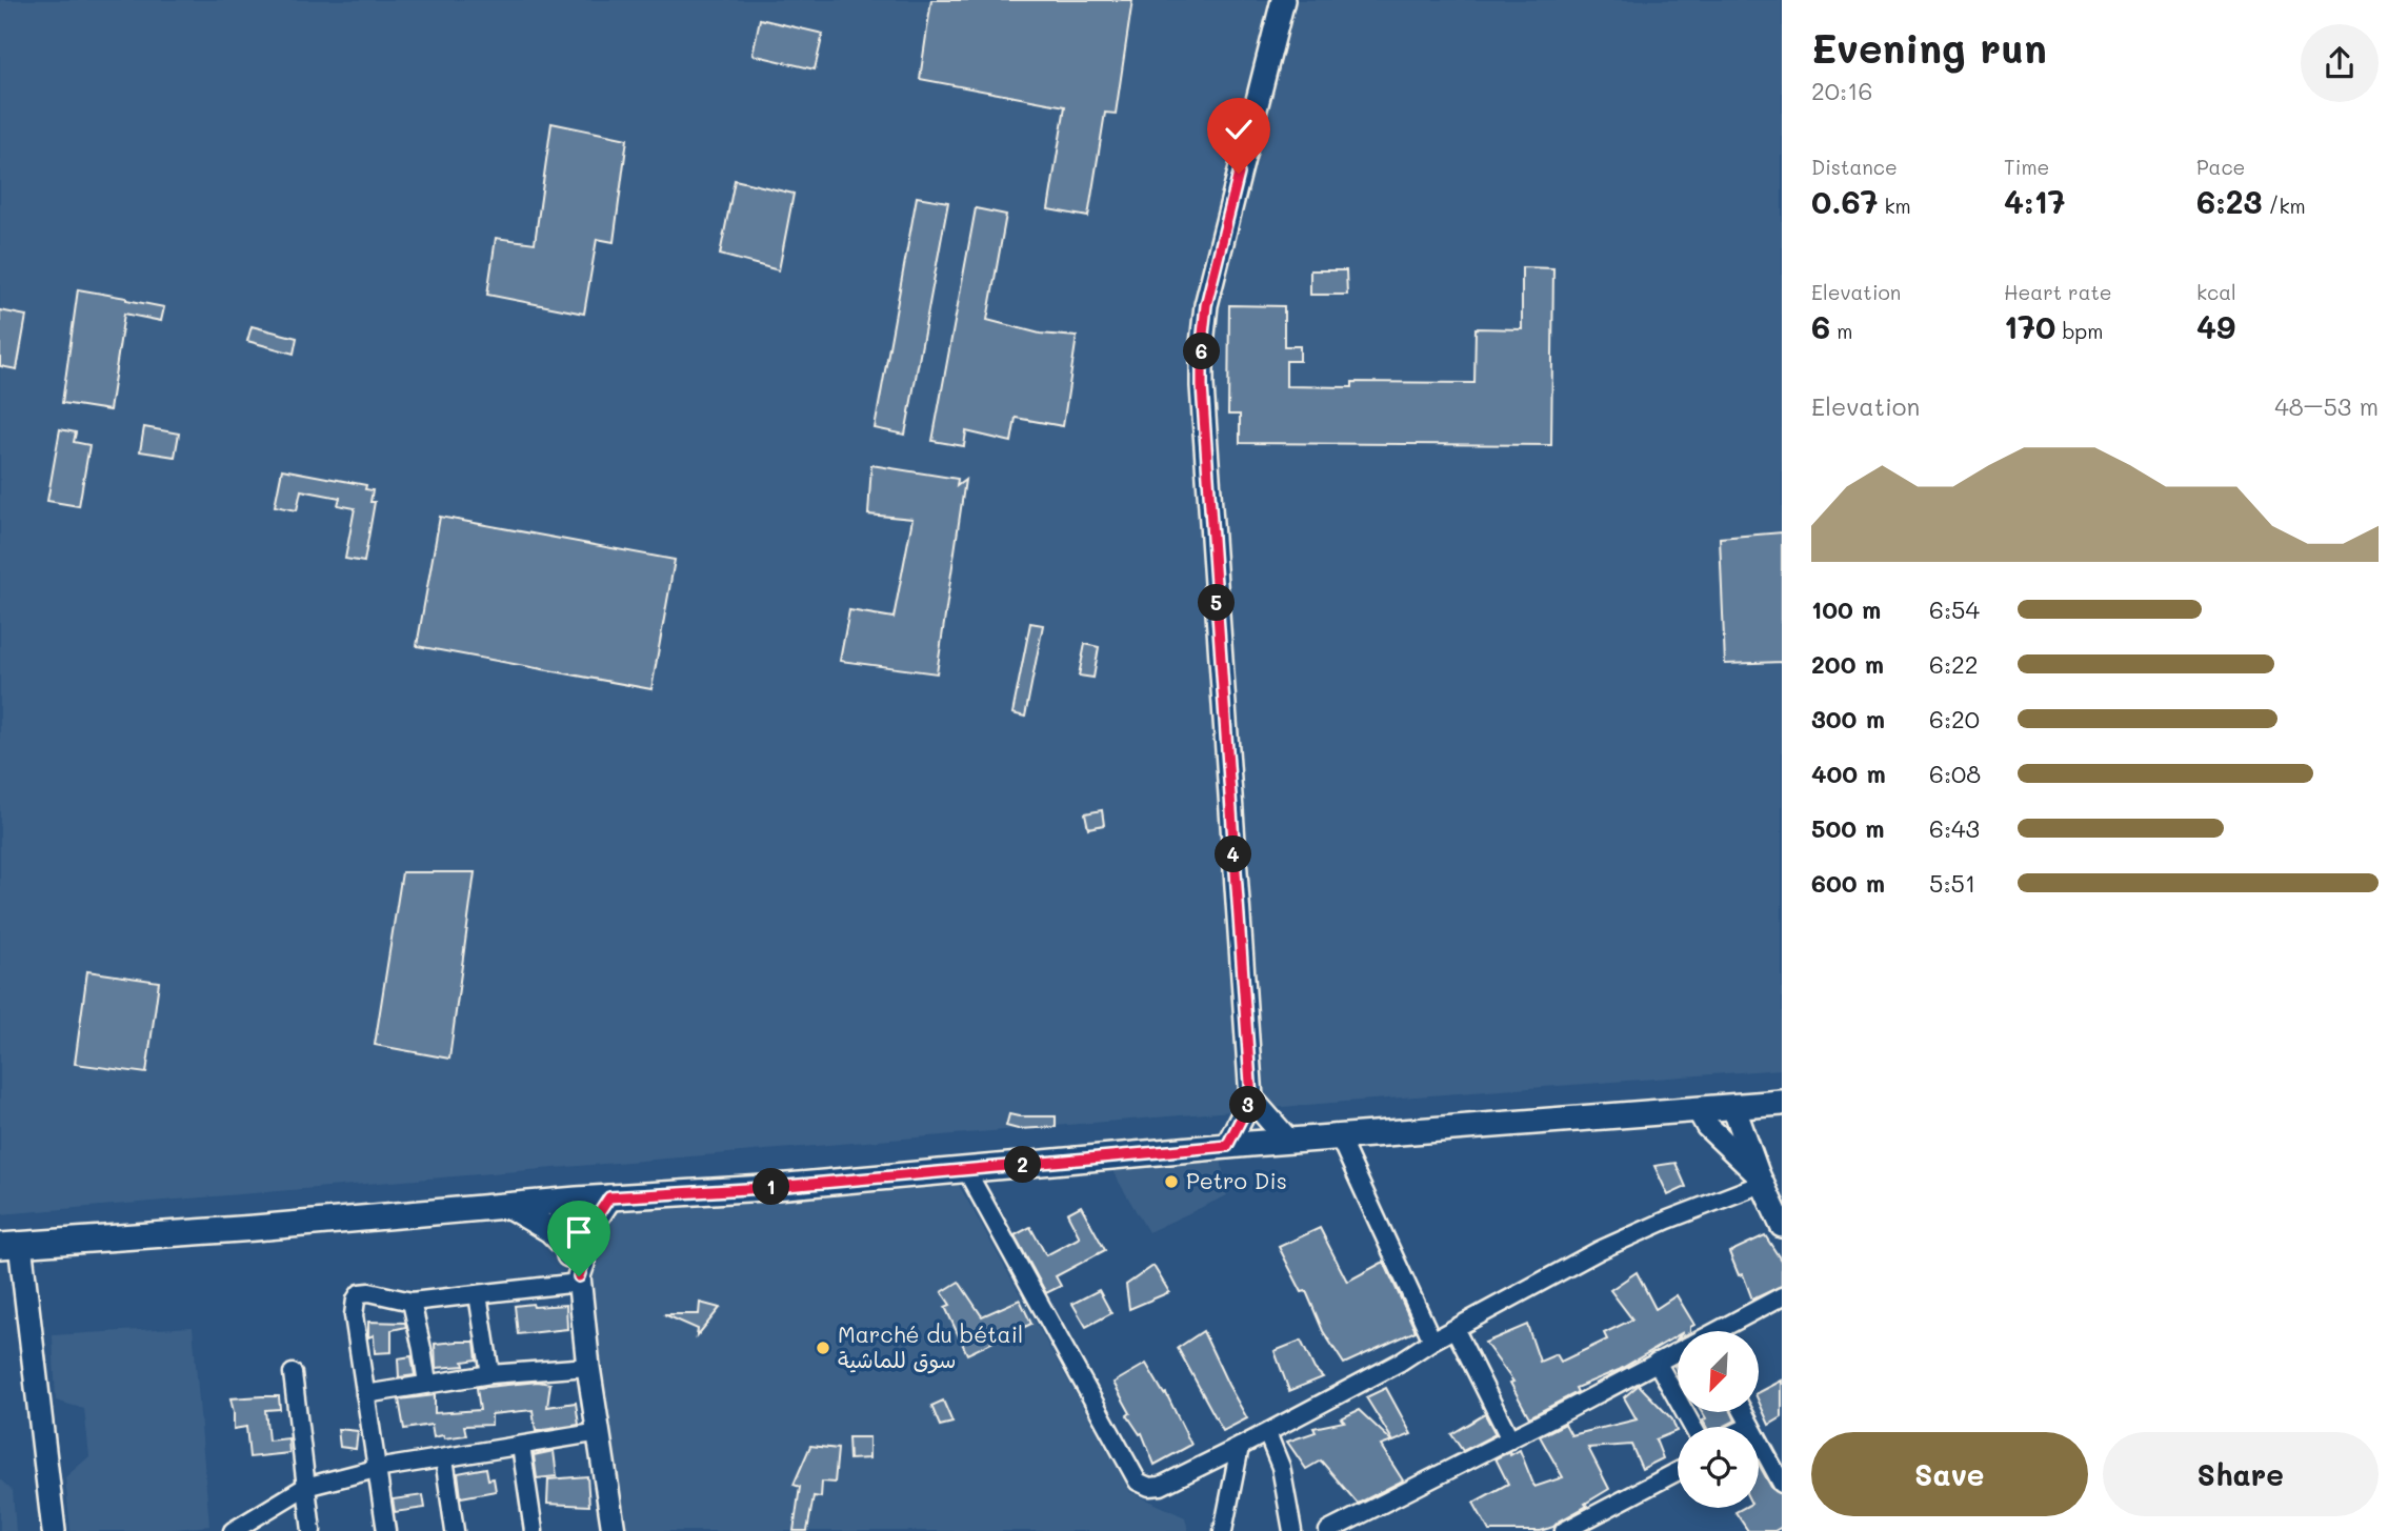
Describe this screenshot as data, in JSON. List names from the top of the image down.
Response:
{
  "places": ["Petro Dis", "Marché du bétail سوق للماشية"],
  "north": "bottom left",
  "page": {
    "heading": ["Evening run", "20:16"],
    "stats": [
      ["Distance", "0.67 km"],
      ["Time", "4:17"],
      ["Pace", "6:23 /km"],
      ["Elevation", "6 m"],
      ["Heart rate", "170 bpm"],
      ["kcal", "49"]
    ],
    "pins": [
      "6",
      "5",
      "4",
      "3",
      "2",
      "1"
    ],
    "chart": ["Elevation", "48–53 m"],
    "list": [
      {
        "name": "100 m",
        "note": "6:54"
      },
      {
        "name": "200 m",
        "note": "6:22"
      },
      {
        "name": "300 m",
        "note": "6:20"
      },
      {
        "name": "400 m",
        "note": "6:08"
      },
      {
        "name": "500 m",
        "note": "6:43"
      },
      {
        "name": "600 m",
        "note": "5:51"
      }
    ],
    "buttons": ["Save", "Share"]
  }
}
